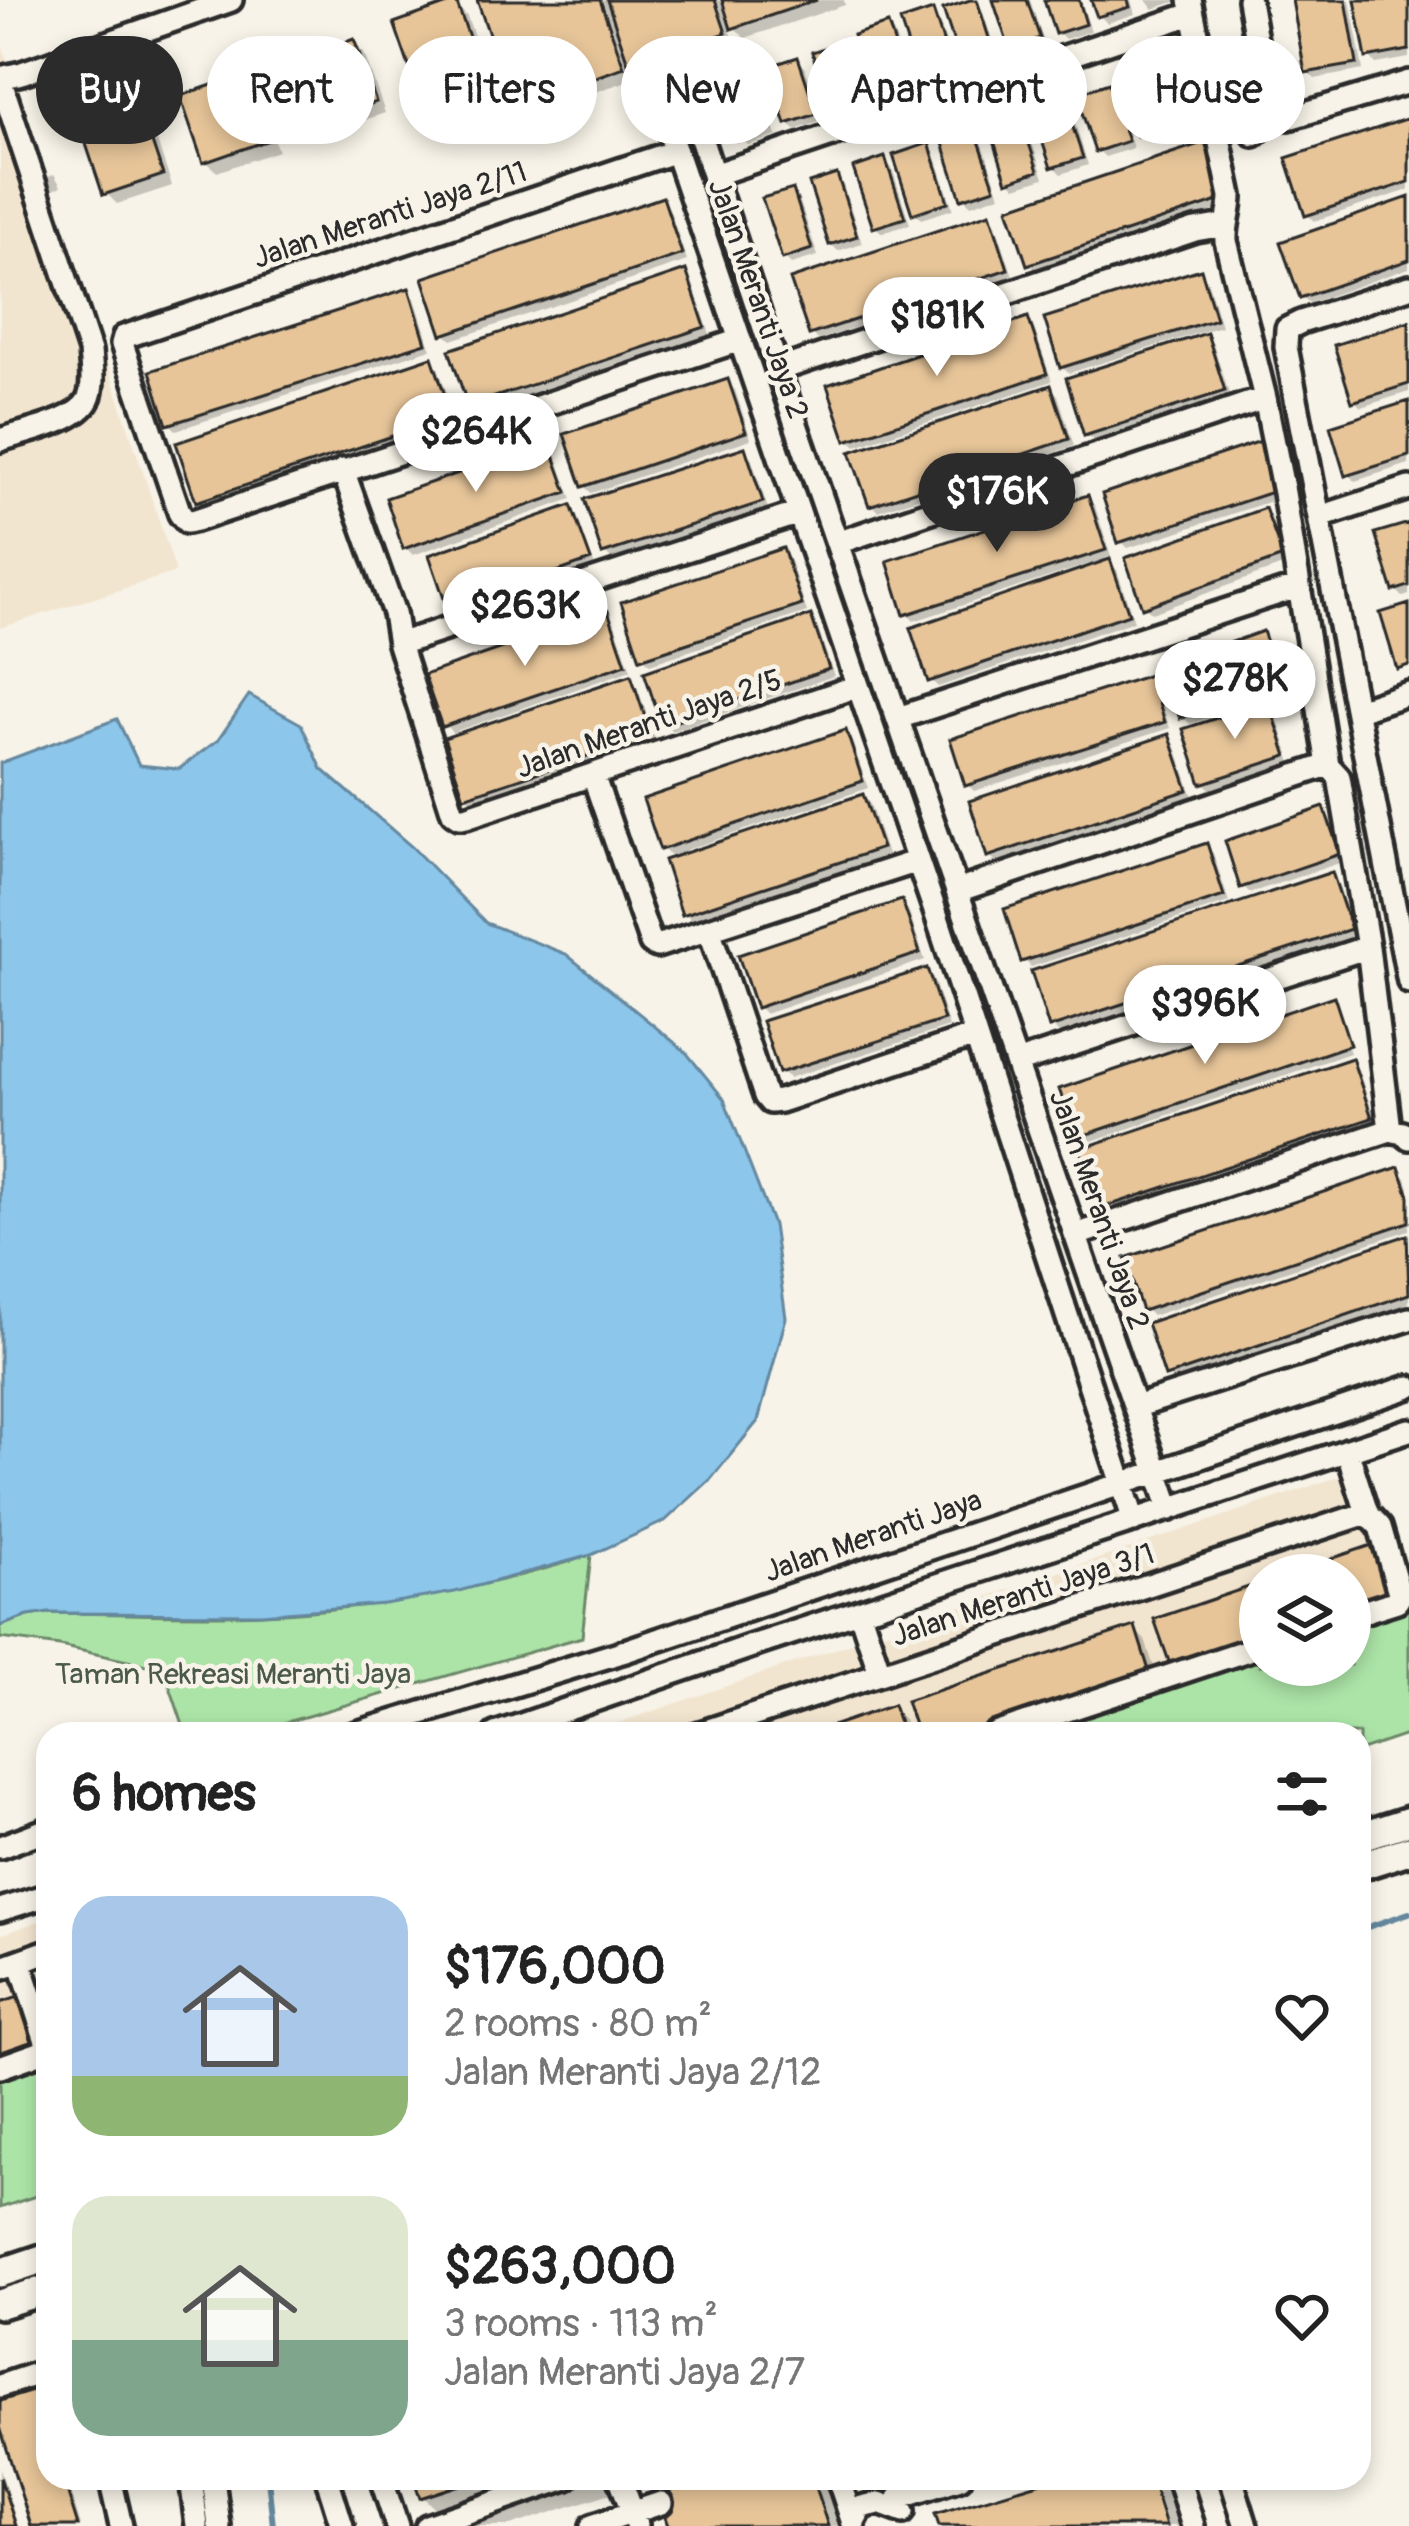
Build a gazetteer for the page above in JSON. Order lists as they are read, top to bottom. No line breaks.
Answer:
{"streets":{"street":["Jalan Meranti Jaya 2/11","Jalan Meranti Jaya 2","Jalan Meranti Jaya 2/5","Jalan Meranti Jaya","Jalan Meranti Jaya 3/1"]},"crossings":[["Jalan Meranti Jaya 2/11","Jalan Meranti Jaya 2"],["Jalan Meranti Jaya 2","Jalan Meranti Jaya 2/5"],["Jalan Meranti Jaya 2","Jalan Meranti Jaya"]],"parks":["Taman Rekreasi Meranti Jaya"],"page":{"chip":["Buy","Rent","Filters","New","Apartment","House"],"price":["$181K","$264K","$176K","$263K","$278K","$396K"],"heading":"6 homes","list":[{"name":"$176,000","note":"2 rooms · 80 m² · Jalan Meranti Jaya 2/12"},{"name":"$263,000","note":"3 rooms · 113 m² · Jalan Meranti Jaya 2/7"}]}}
